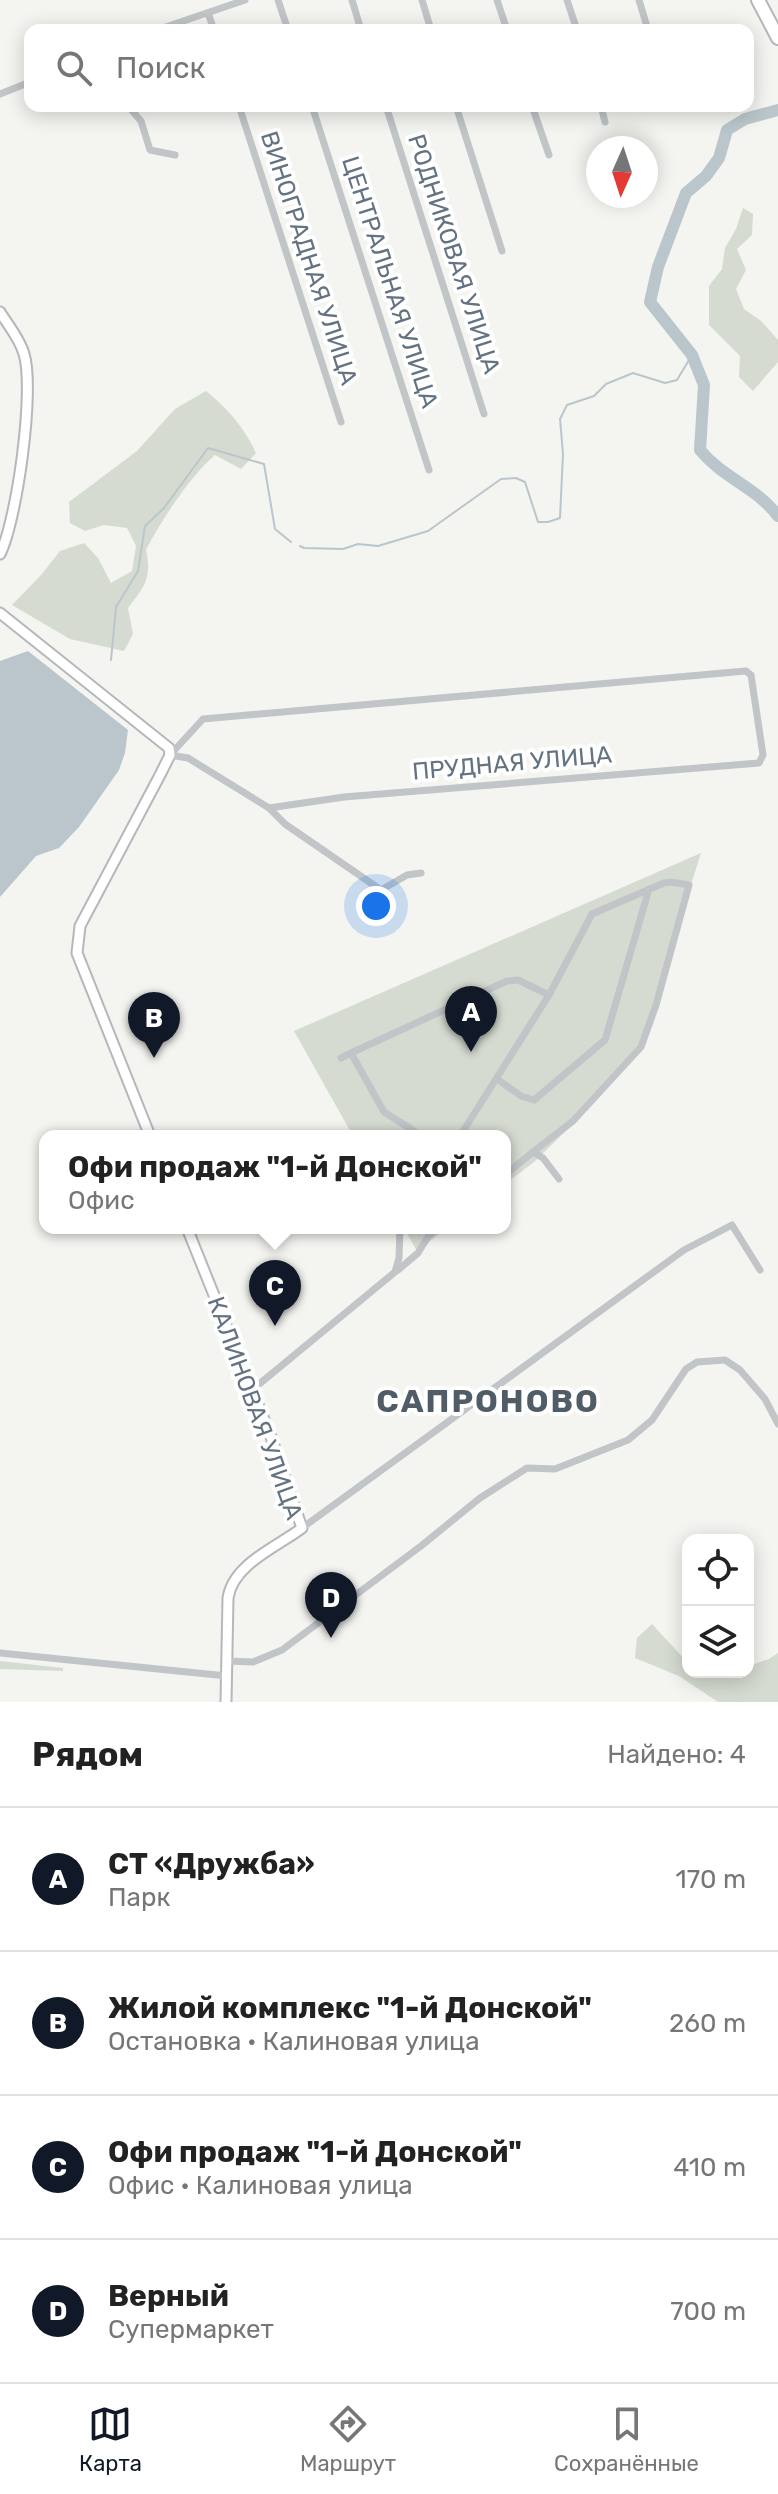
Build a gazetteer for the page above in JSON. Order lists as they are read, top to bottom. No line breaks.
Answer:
{"streets":{"street":["РОДНИКОВАЯ УЛИЦА","ВИНОГРАДНАЯ УЛИЦА","ЦЕНТРАЛЬНАЯ УЛИЦА","ПРУДНАЯ УЛИЦА","КАЛИНОВАЯ УЛИЦА"]},"districts":["САПРОНОВО"],"north":"bottom","page":{"search":"Поиск","pins":["A","B","C","D"],"popup":["Офи продаж \"1-й Донской\"","Офис"],"heading":["Рядом","Найдено: 4"],"list":[{"mark":"A","name":"СТ «Дружба»","note":"Парк","value":"170 m"},{"mark":"B","name":"Жилой комплекс \"1-й Донской\"","note":"Остановка · Калиновая улица","value":"260 m"},{"mark":"C","name":"Офи продаж \"1-й Донской\"","note":"Офис · Калиновая улица","value":"410 m"},{"mark":"D","name":"Верный","note":"Супермаркет","value":"700 m"}],"nav":["Карта","Маршрут","Сохранённые"]}}
